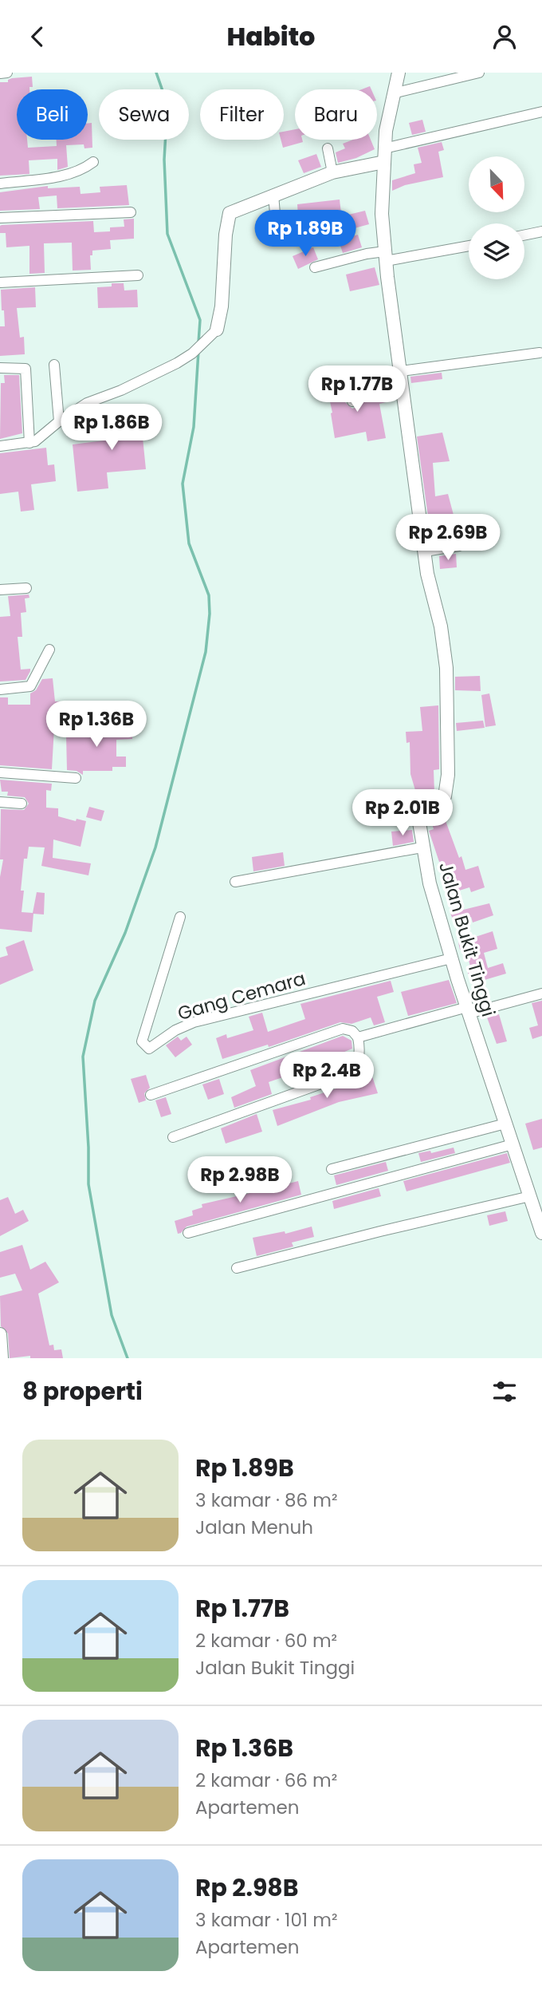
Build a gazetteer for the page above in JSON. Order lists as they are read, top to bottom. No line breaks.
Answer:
{"streets":{"street":["Jalan Bukit Tinggi","Gang Cemara"]},"crossings":[["Jalan Bukit Tinggi","Gang Cemara"]],"north":"bottom right","page":{"header":"Habito","chip":["Beli","Sewa","Filter","Baru"],"price":["Rp 1.89B","Rp 1.77B","Rp 1.86B","Rp 2.69B","Rp 1.36B","Rp 2.01B","Rp 2.4B","Rp 2.98B"],"heading":"8 properti","list":[{"name":"Rp 1.89B","note":"3 kamar · 86 m² · Jalan Menuh"},{"name":"Rp 1.77B","note":"2 kamar · 60 m² · Jalan Bukit Tinggi"},{"name":"Rp 1.36B","note":"2 kamar · 66 m² · Apartemen"},{"name":"Rp 2.98B","note":"3 kamar · 101 m² · Apartemen"}]}}
